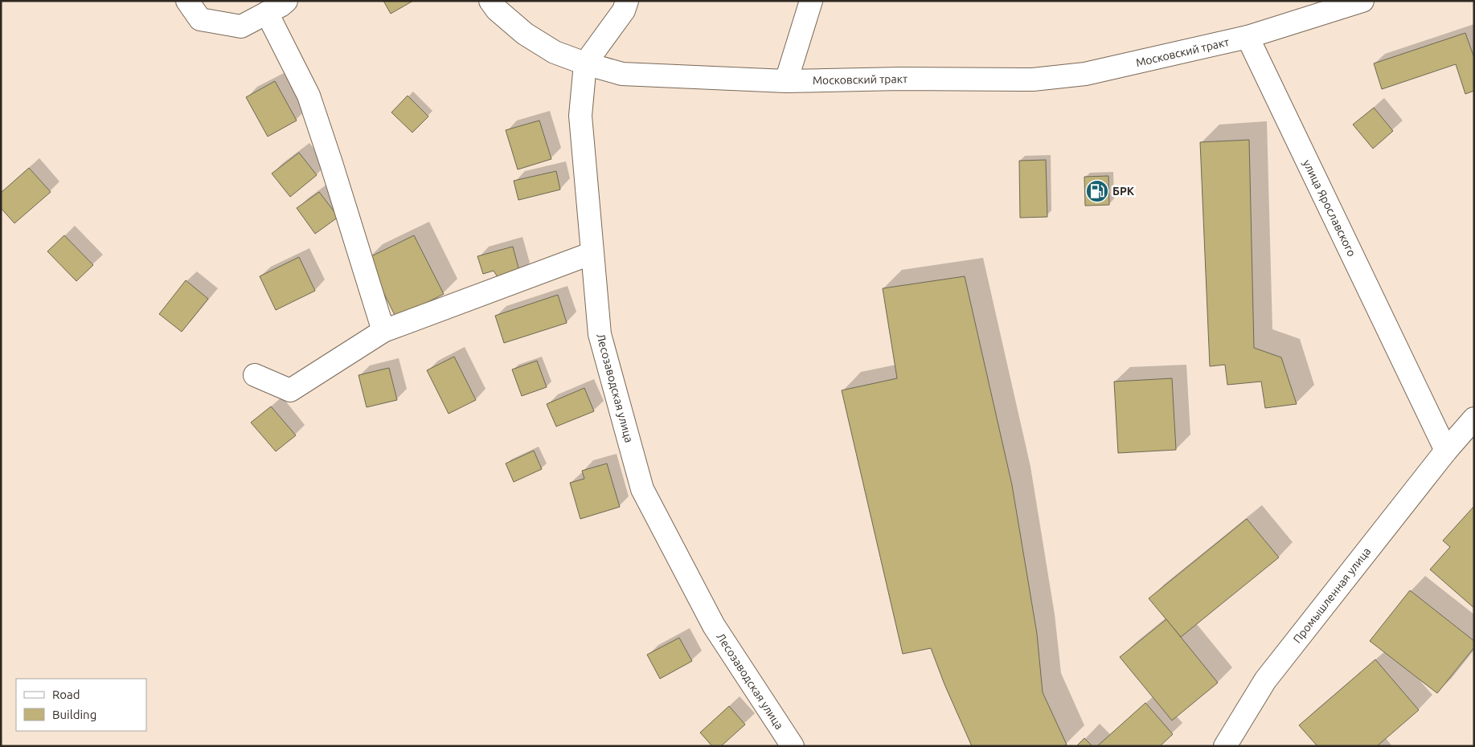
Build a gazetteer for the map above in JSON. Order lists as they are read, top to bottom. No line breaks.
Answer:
{"streets":{"street":["Московский тракт","улица Ярославского","Лесозаводская улица","Промышленная улица"]},"crossings":[["Московский тракт","улица Ярославского"],["Московский тракт","Лесозаводская улица"],["улица Ярославского","Промышленная улица"]],"places":{"fuel station":["БРК"]},"legend":["Road","Building"]}
